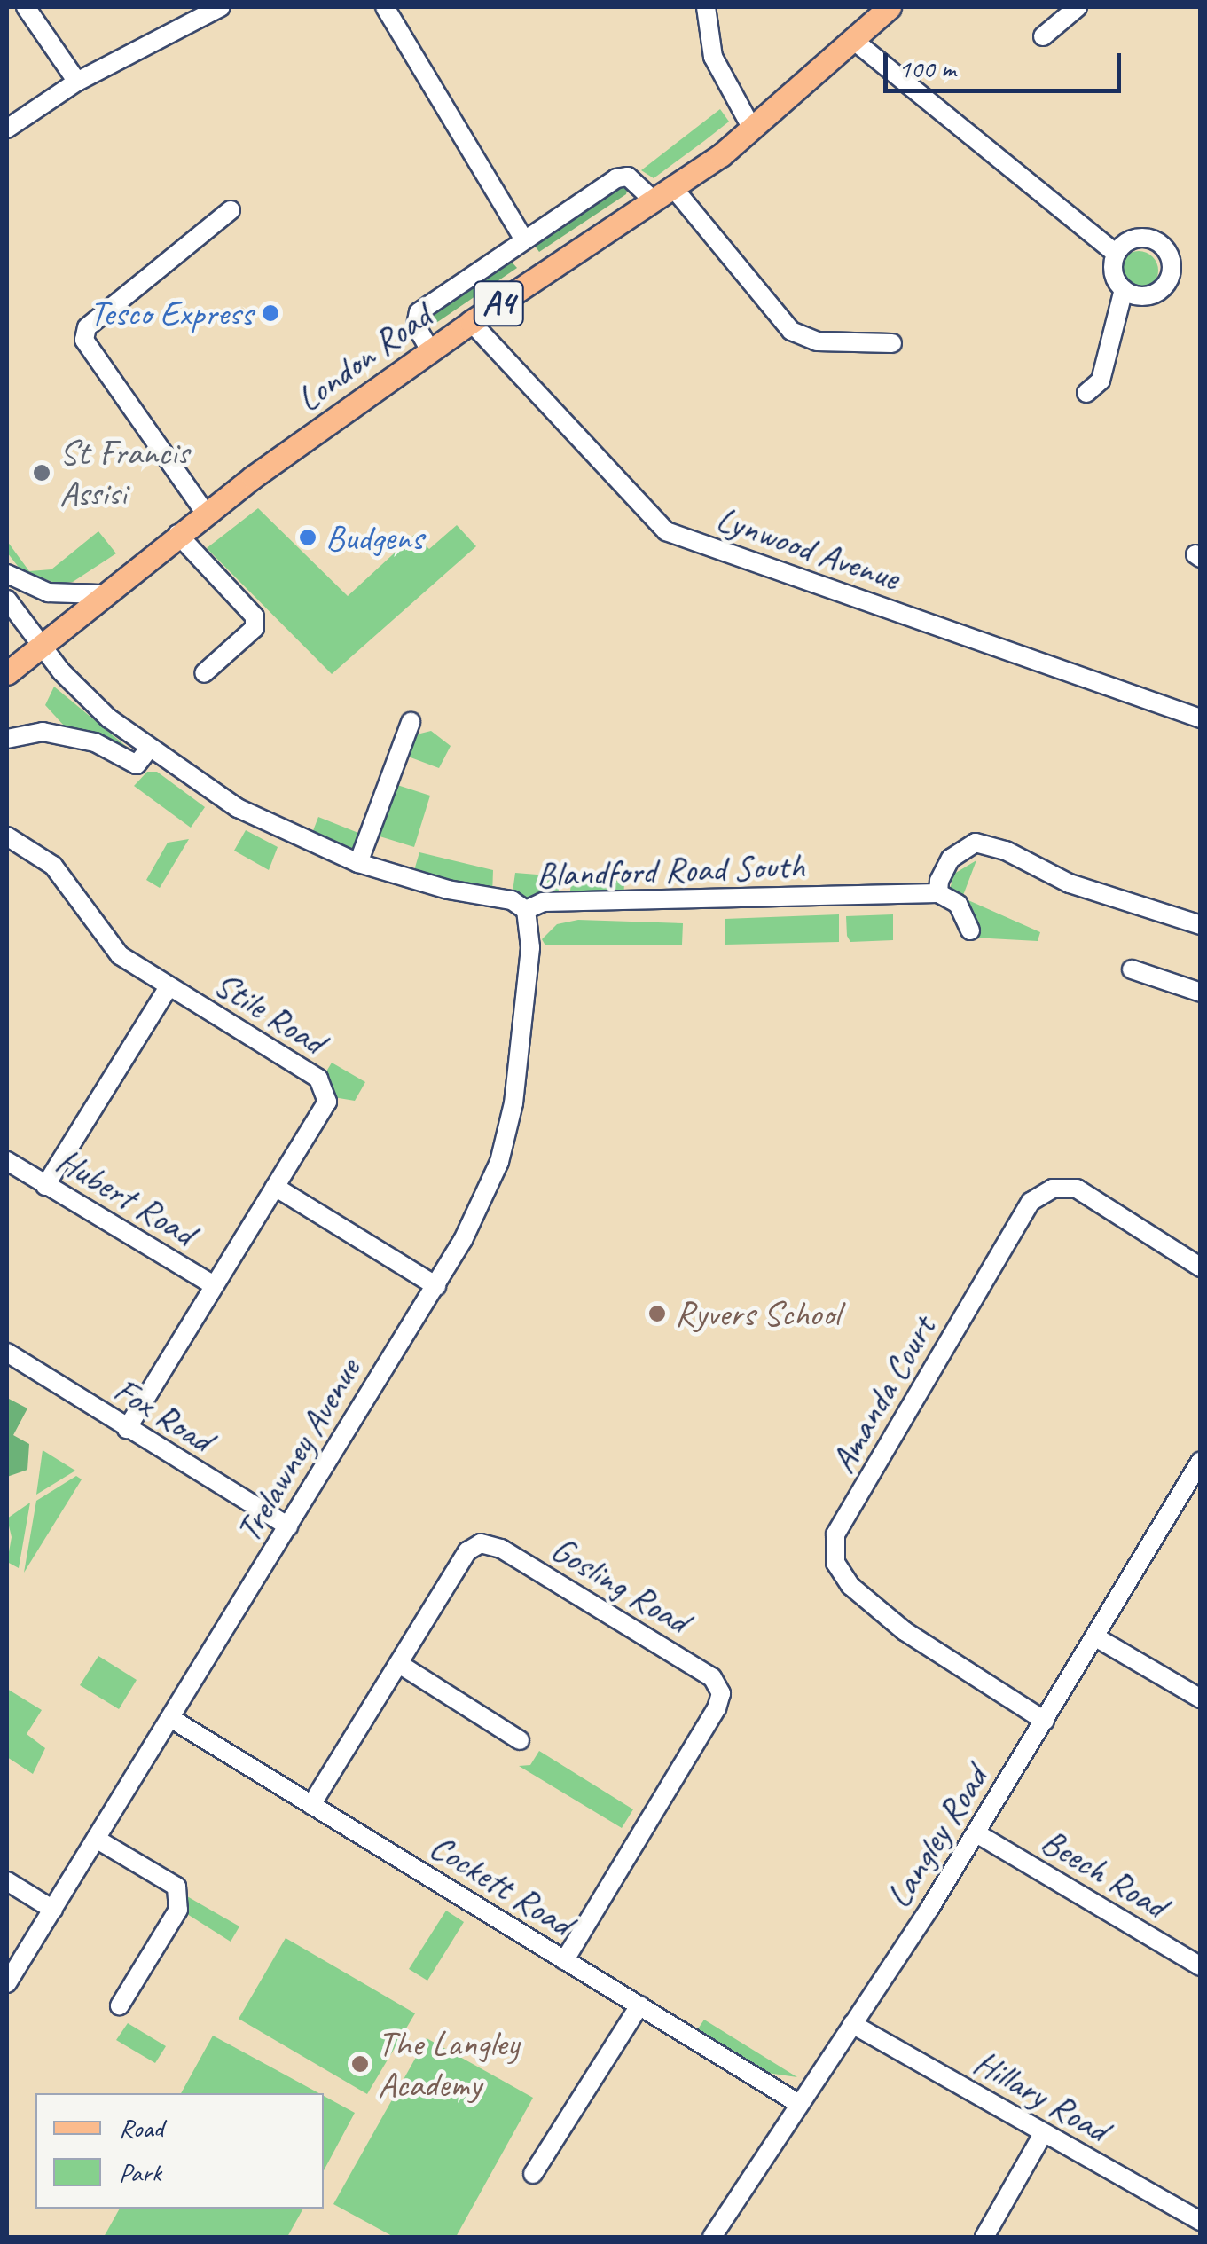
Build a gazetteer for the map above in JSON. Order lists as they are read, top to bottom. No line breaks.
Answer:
{"streets":{"main road":["A4","London Road"],"street":["Lynwood Avenue","Blandford Road South","Stile Road","Hubert Road","Amanda Court","Fox Road","Trelawney Avenue","Gosling Road","Langley Road","Beech Road","Cockett Road","Hillary Road"]},"crossings":[["London Road","Lynwood Avenue"],["London Road","Blandford Road South"],["Blandford Road South","Trelawney Avenue"],["Stile Road","Hubert Road"],["Stile Road","Fox Road"],["Amanda Court","Langley Road"],["Fox Road","Trelawney Avenue"],["Trelawney Avenue","Cockett Road"],["Gosling Road","Cockett Road"],["Langley Road","Beech Road"],["Langley Road","Cockett Road"],["Langley Road","Hillary Road"]],"places":["Tesco Express","St Francis Assisi","Budgens","Ryvers School","The Langley Academy"],"legend":["Road","Park"],"scale_bar":"100 m"}
